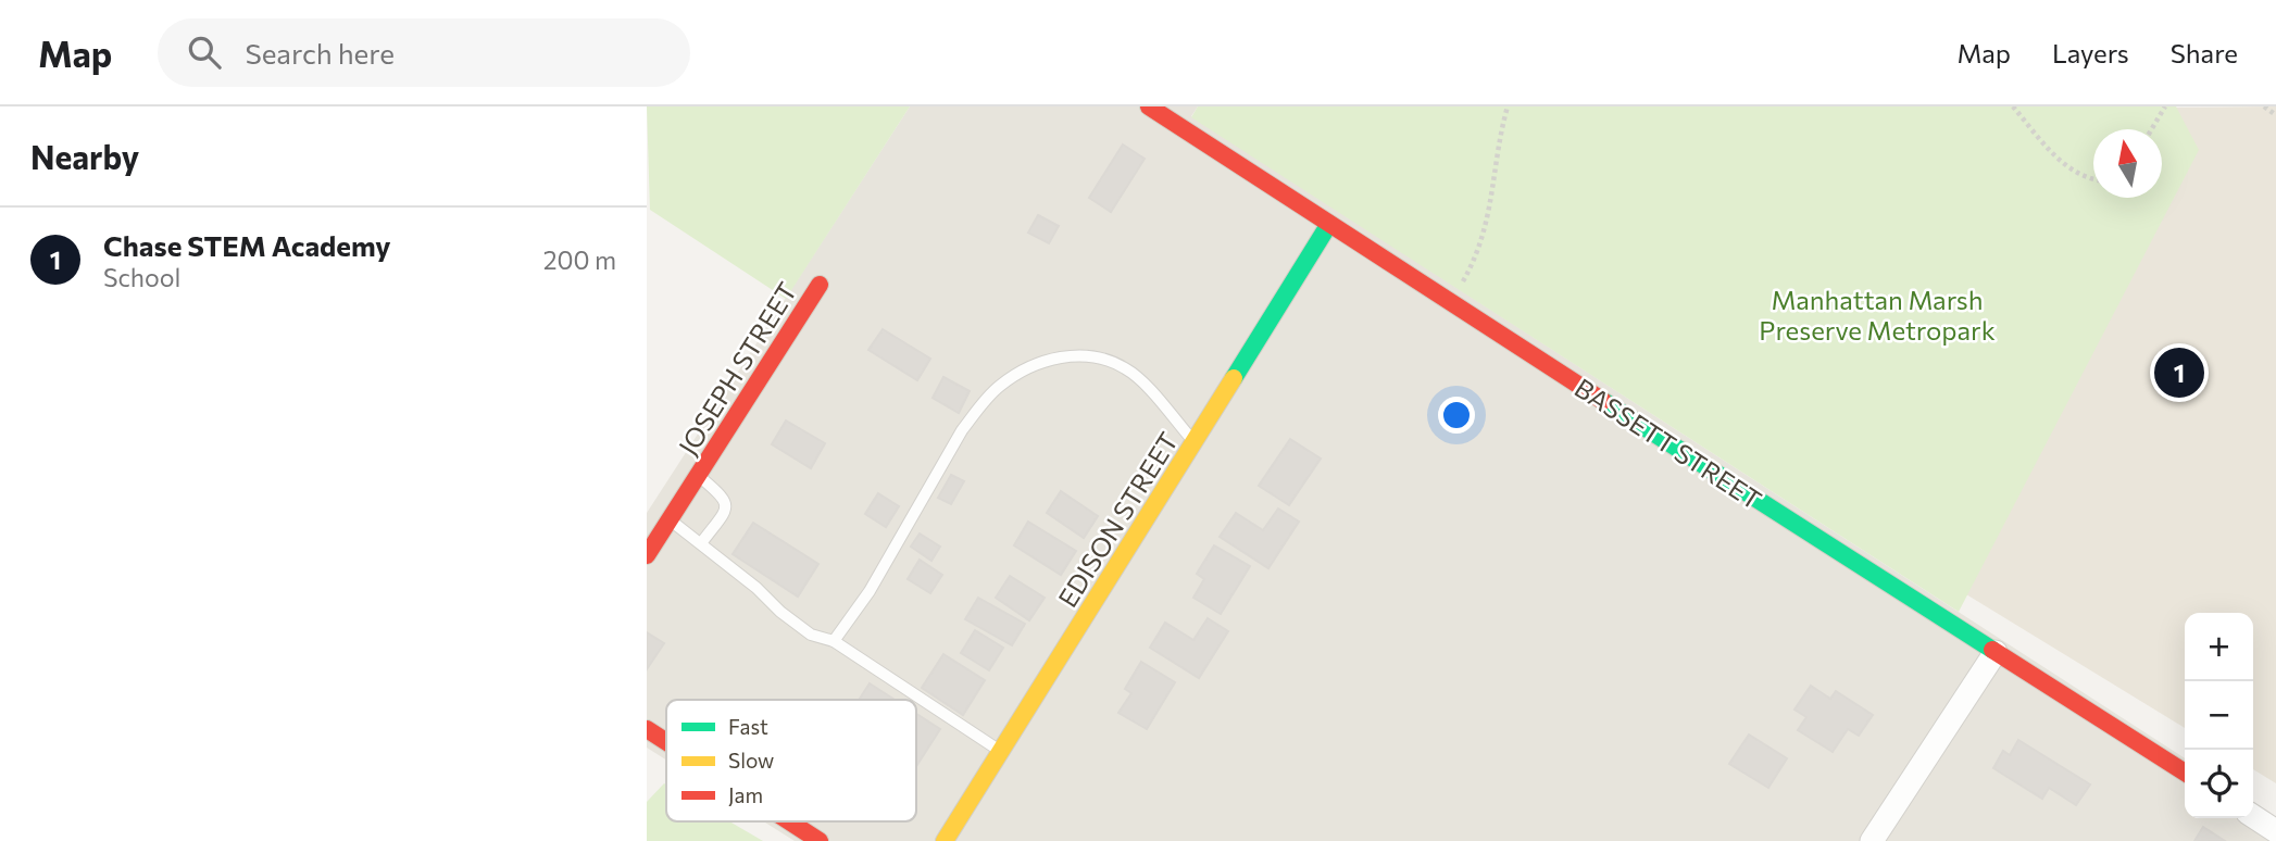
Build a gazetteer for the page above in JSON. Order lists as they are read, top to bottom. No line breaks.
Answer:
{"streets":{"street":["JOSEPH STREET","BASSETT STREET","EDISON STREET"]},"crossings":[["BASSETT STREET","EDISON STREET"]],"parks":["Manhattan Marsh Preserve Metropark"],"legend":["Fast","Slow","Jam"],"north":"top","page":{"header":"Map","search":"Search here","nav":["Map","Layers","Share"],"heading":"Nearby","list":[{"mark":"1","name":"Chase STEM Academy","note":"School","value":"200 m"}],"pins":"1","map_buttons":["+","−"]}}
